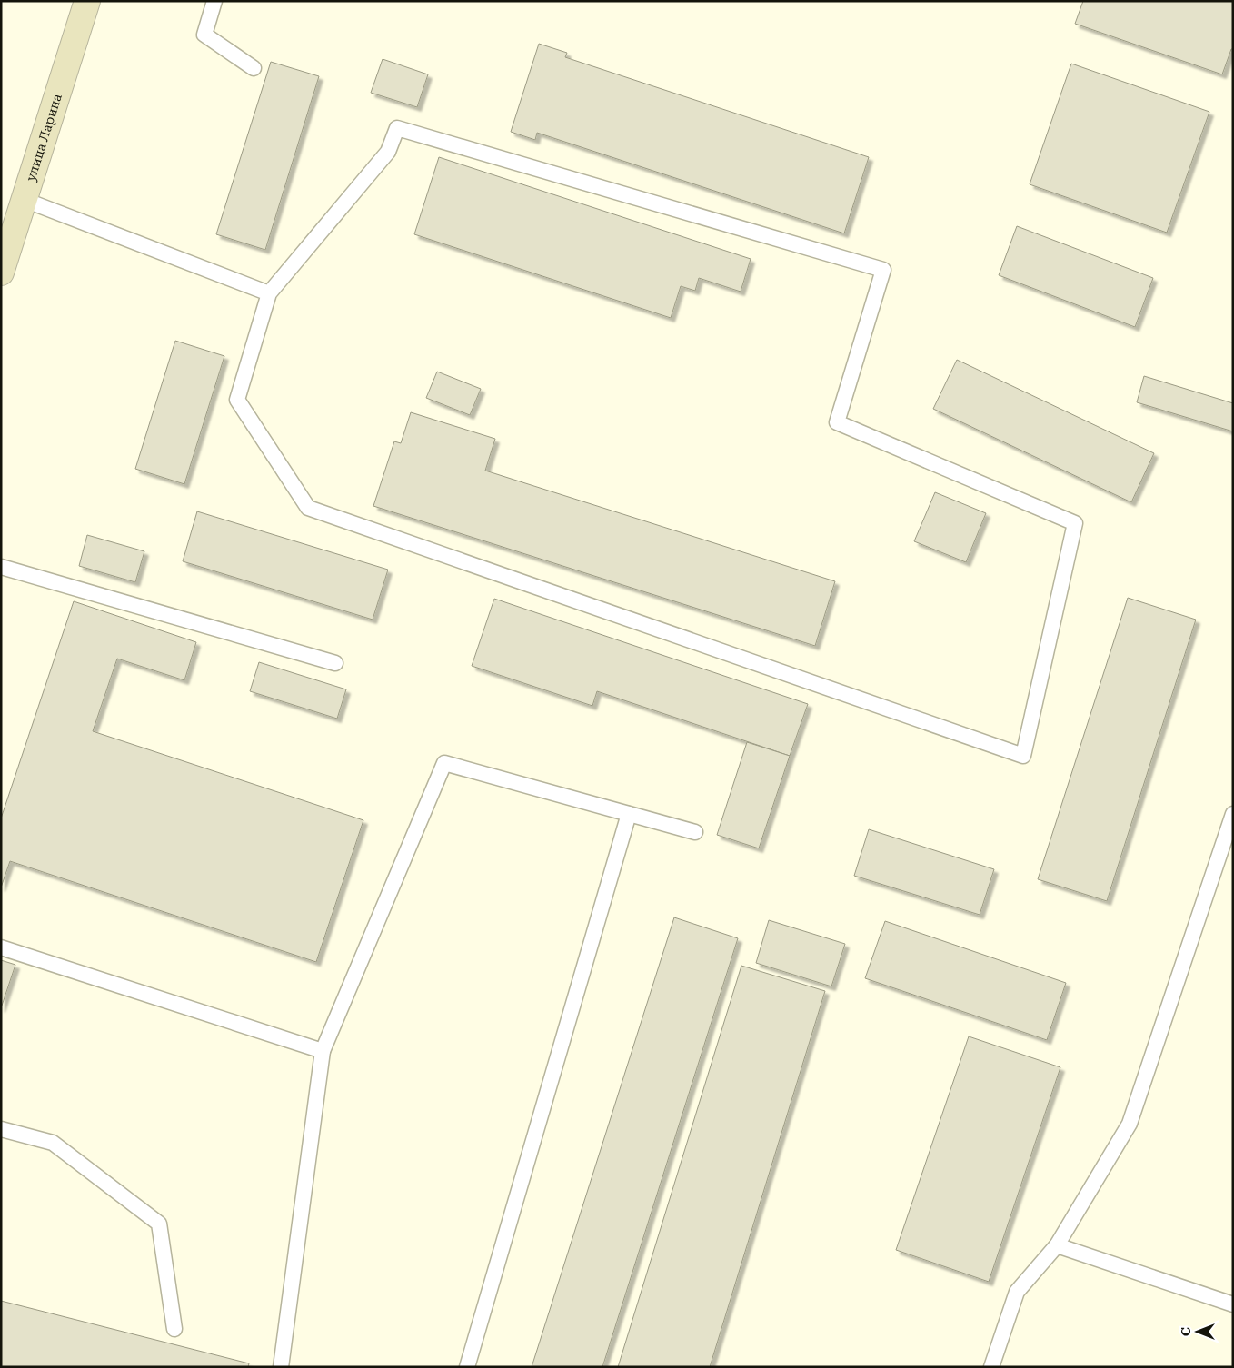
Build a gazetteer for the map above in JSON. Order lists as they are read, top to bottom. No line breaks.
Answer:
{"streets":{"street":["улица Ларина"]},"north":"left"}
